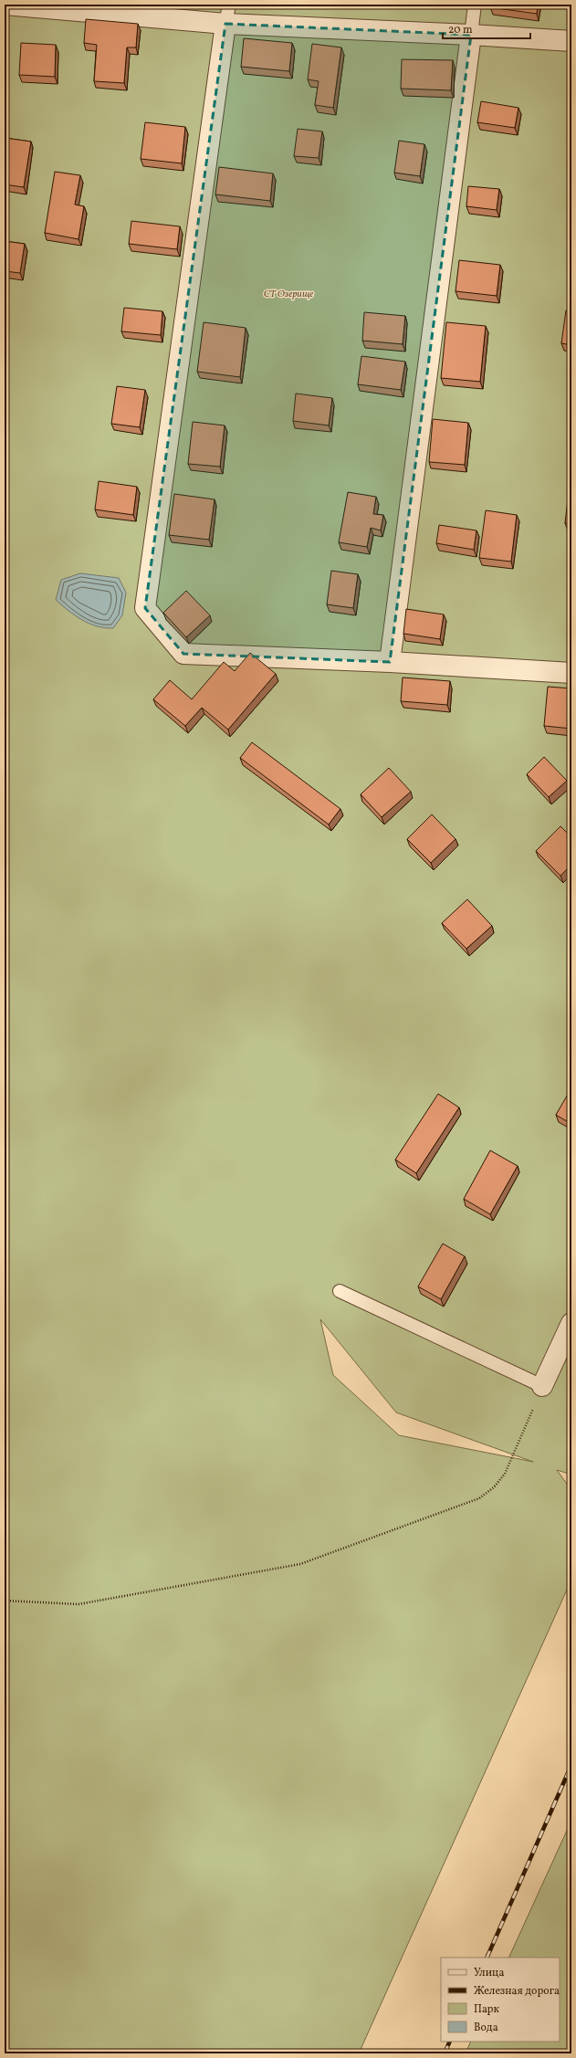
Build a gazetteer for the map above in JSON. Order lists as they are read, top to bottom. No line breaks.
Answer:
{"parks":["СТ Озерище"],"legend":["Улица","Железная дорога","Парк","Вода"],"scale_bar":"20 m"}
